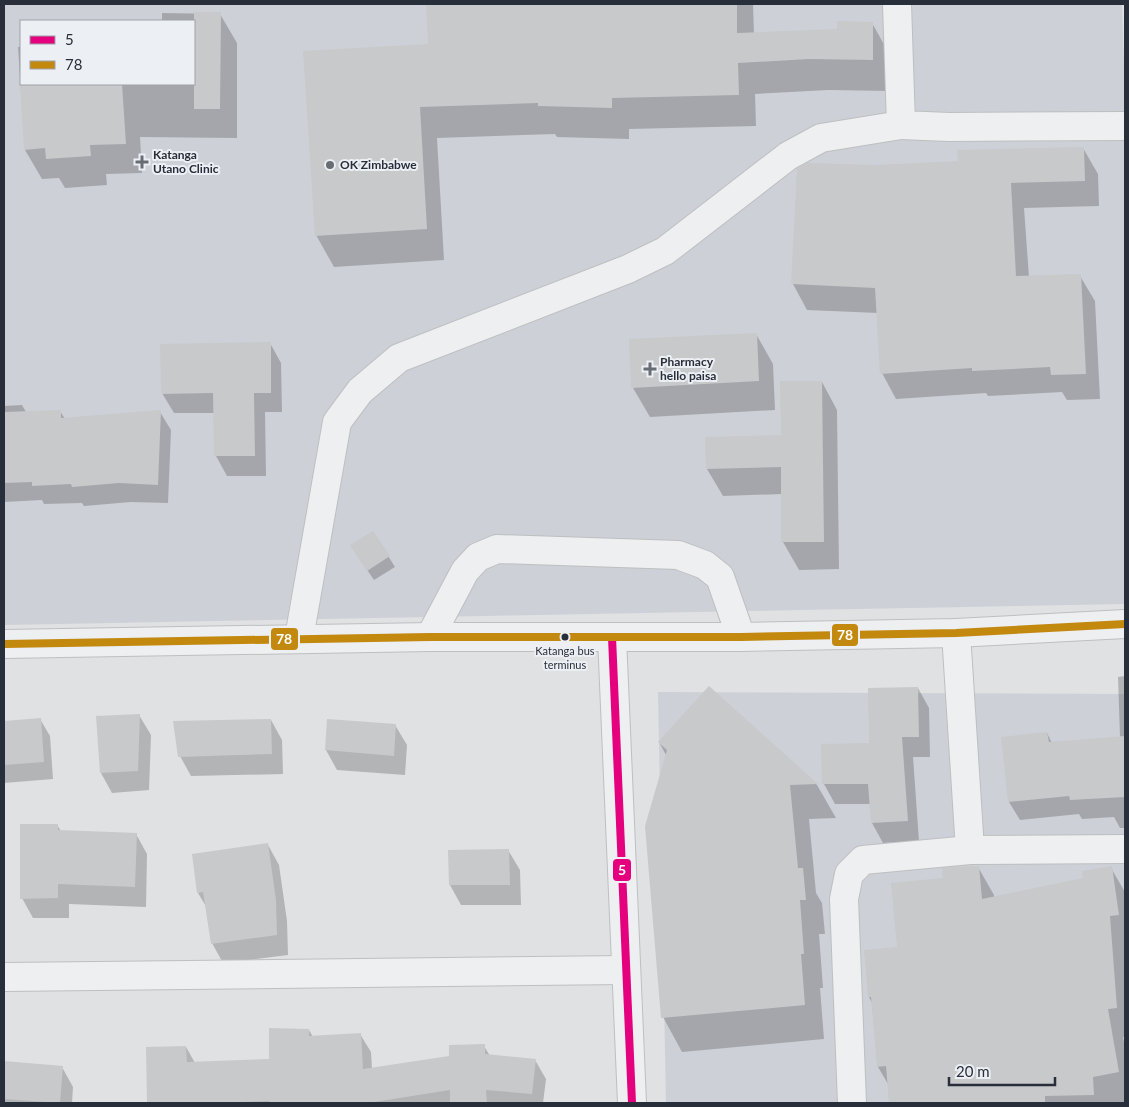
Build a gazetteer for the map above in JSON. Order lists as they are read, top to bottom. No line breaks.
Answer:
{"places":{"health":["Katanga Utano Clinic","Pharmacy hello paisa"],"other":["OK Zimbabwe","Katanga bus terminus"]},"lines":["transit line 78","transit line 5"],"legend":["5","78"],"scale_bar":"20 m"}
